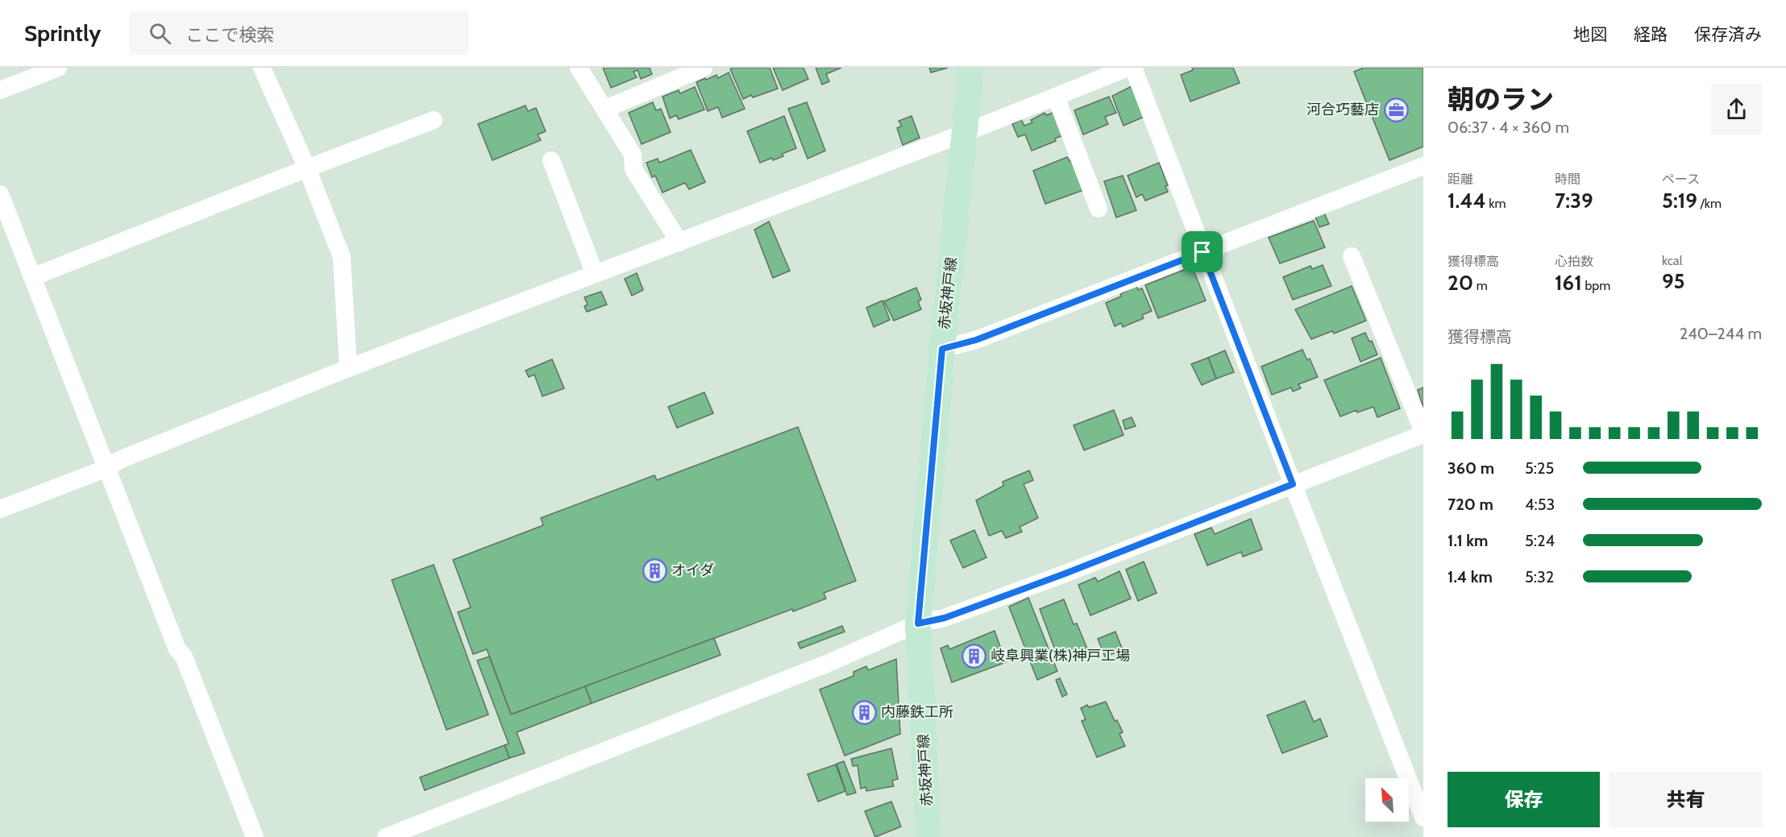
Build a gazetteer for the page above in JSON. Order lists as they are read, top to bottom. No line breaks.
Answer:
{"streets":{"main road":["赤坂神戸線"]},"places":{"office":["河合巧藝店"],"building":["オイダ","岐阜興業(株)神戸工場","内藤鉄工所"]},"north":"top left","page":{"header":"Sprintly","search":"ここで検索","nav":["地図","経路","保存済み"],"heading":["朝のラン","06:37 · 4 × 360 m"],"stats":[["距離","1.44 km"],["時間","7:39"],["ペース","5:19 /km"],["獲得標高","20 m"],["心拍数","161 bpm"],["kcal","95"]],"chart":["獲得標高","240–244 m"],"list":[{"name":"360 m","note":"5:25"},{"name":"720 m","note":"4:53"},{"name":"1.1 km","note":"5:24"},{"name":"1.4 km","note":"5:32"}],"buttons":["保存","共有"]}}
